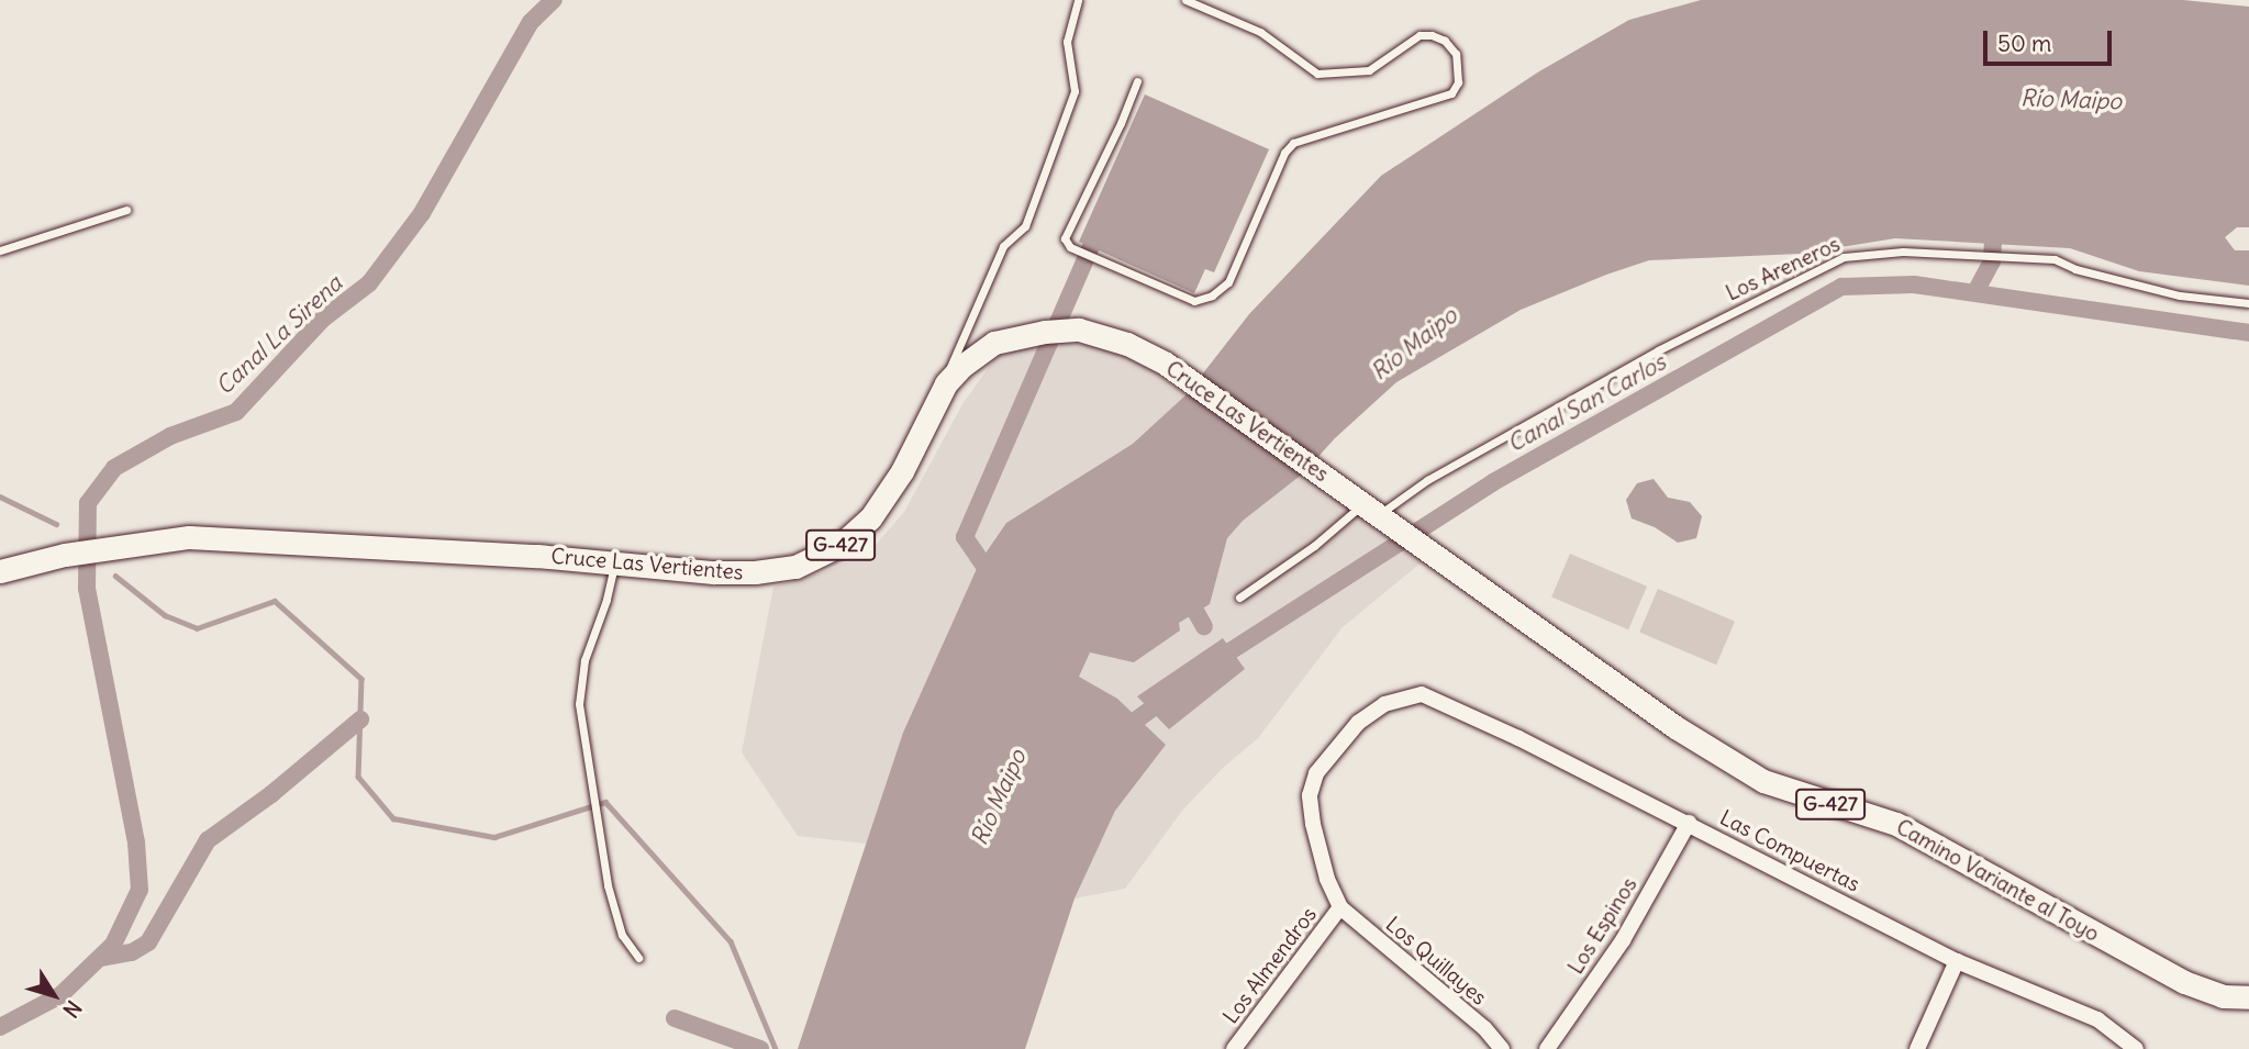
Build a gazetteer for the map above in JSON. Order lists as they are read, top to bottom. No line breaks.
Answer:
{"streets":{"main road":["Cruce Las Vertientes","G-427","Camino Variante al Toyo"],"street":["Las Compuertas","Los Espinos","Los Quillayes","Los Almendros"],"lane":["Los Areneros"]},"crossings":[["Los Areneros","Cruce Las Vertientes"],["Cruce Las Vertientes","Camino Variante al Toyo"],["Las Compuertas","Los Espinos"],["Las Compuertas","Los Almendros"],["Los Quillayes","Los Almendros"]],"water":["Río Maipo","Canal La Sirena","Canal San Carlos"],"scale_bar":"50 m","north":"bottom right"}
